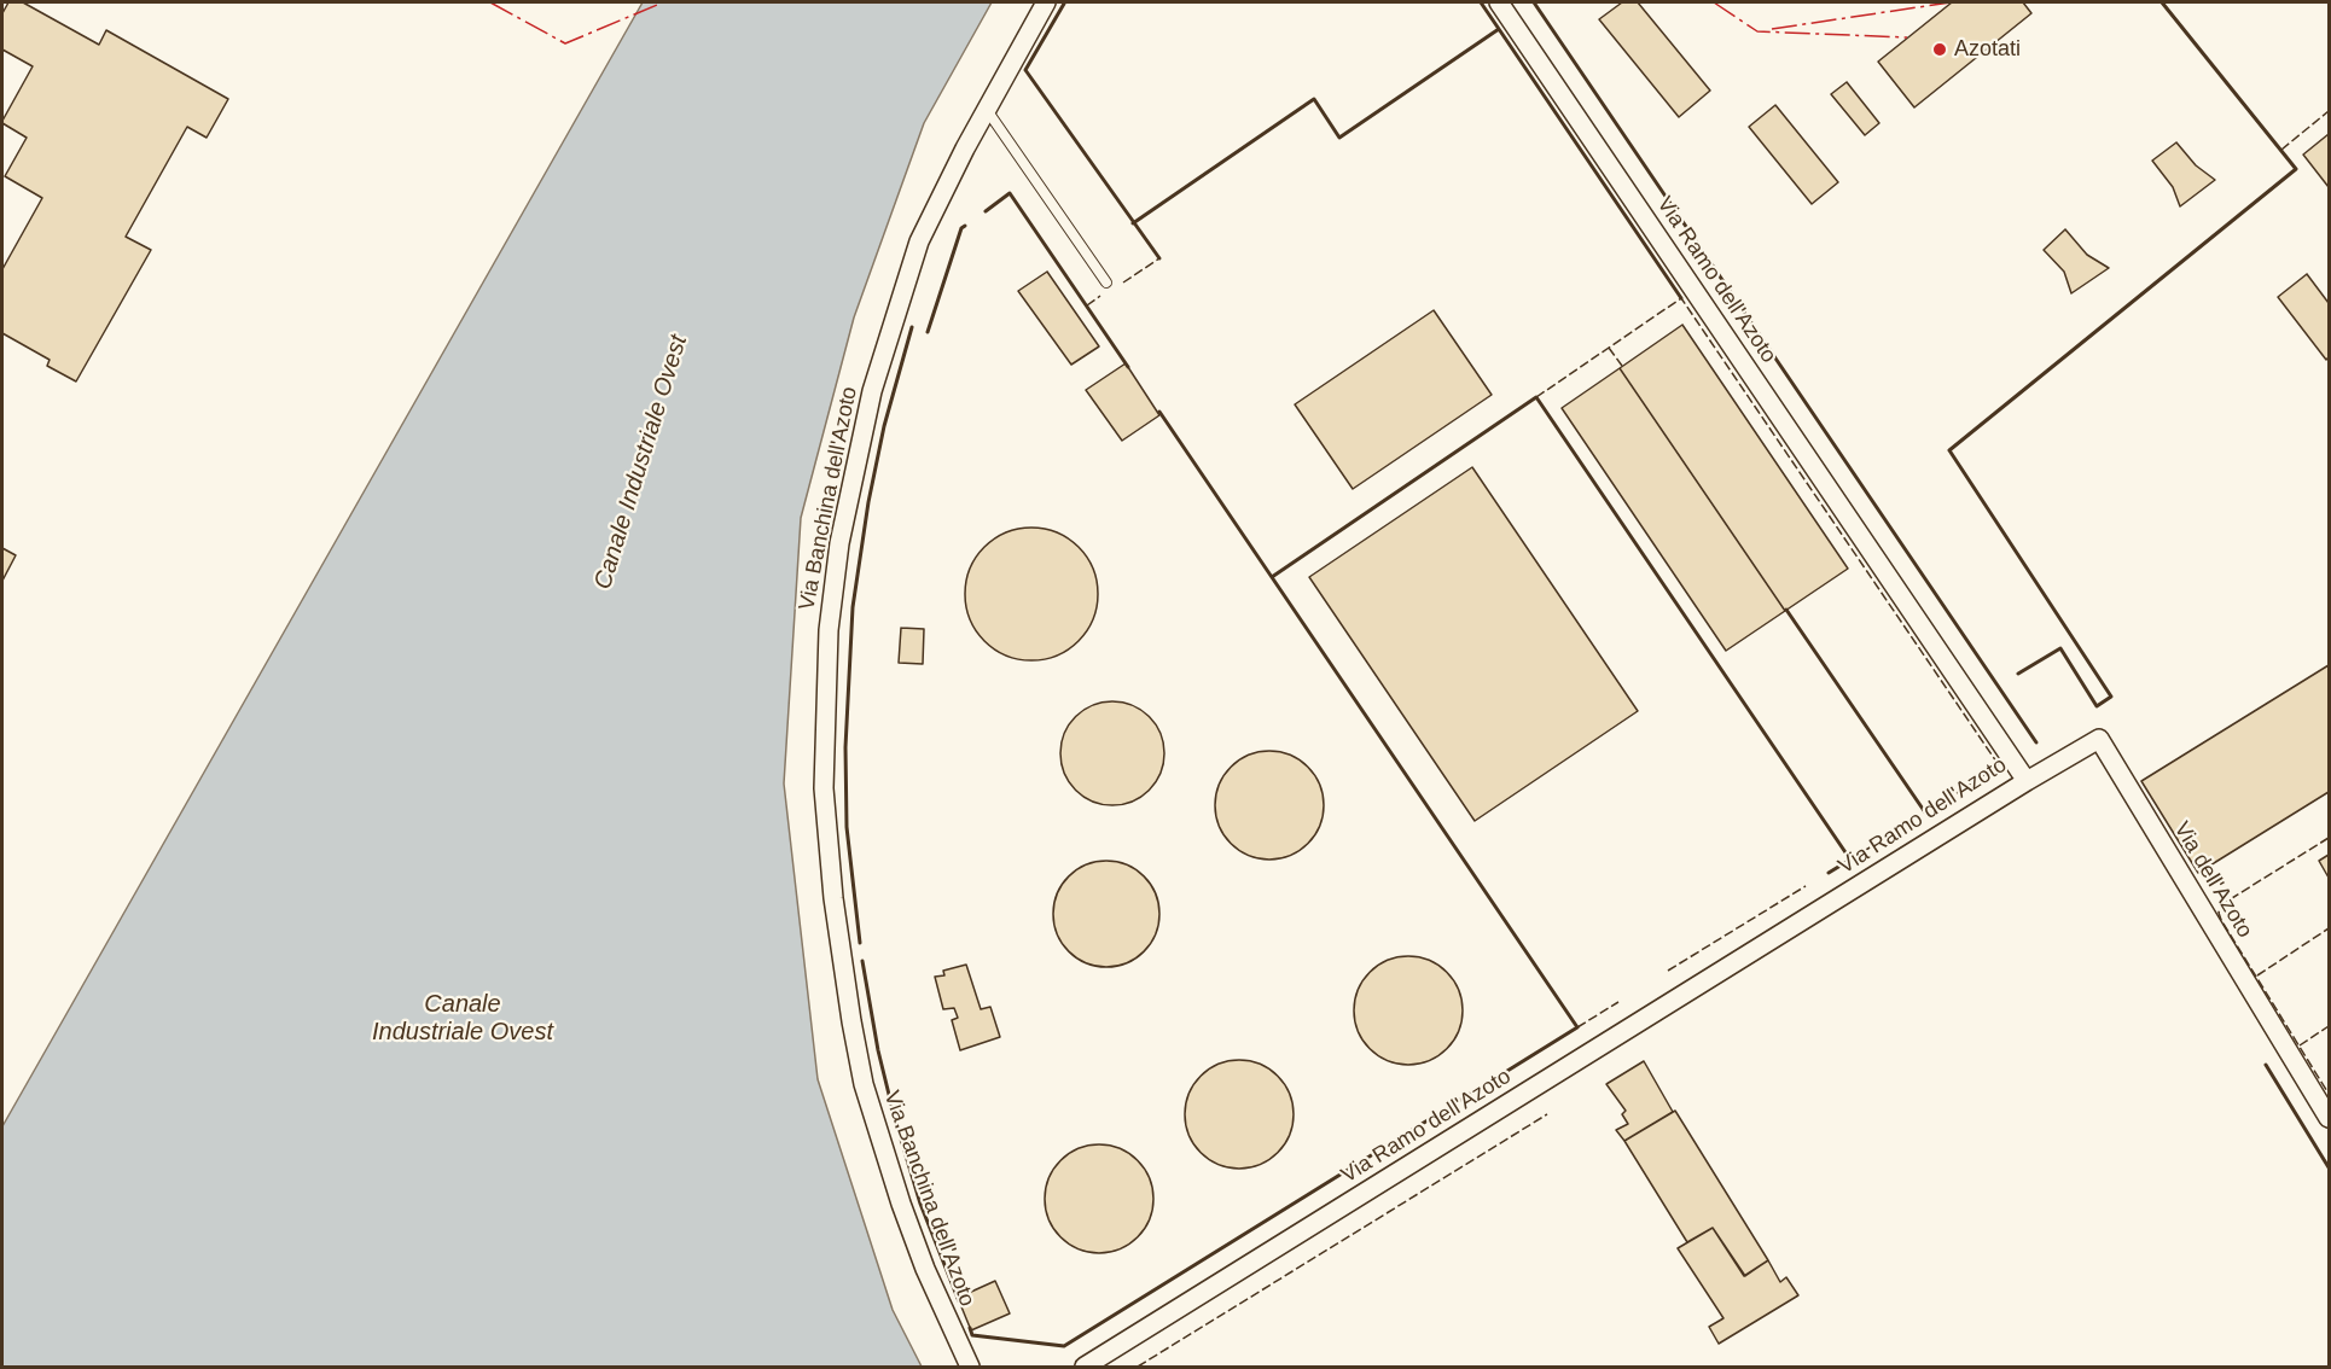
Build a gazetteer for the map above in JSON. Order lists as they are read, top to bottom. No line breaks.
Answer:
{"streets":{"street":["Via Ramo dell'Azoto","Via Banchina dell'Azoto","Via dell'Azoto"]},"crossings":[["Via Ramo dell'Azoto","Via dell'Azoto"]],"water":["Canale Industriale Ovest"],"places":["Azotati"]}
